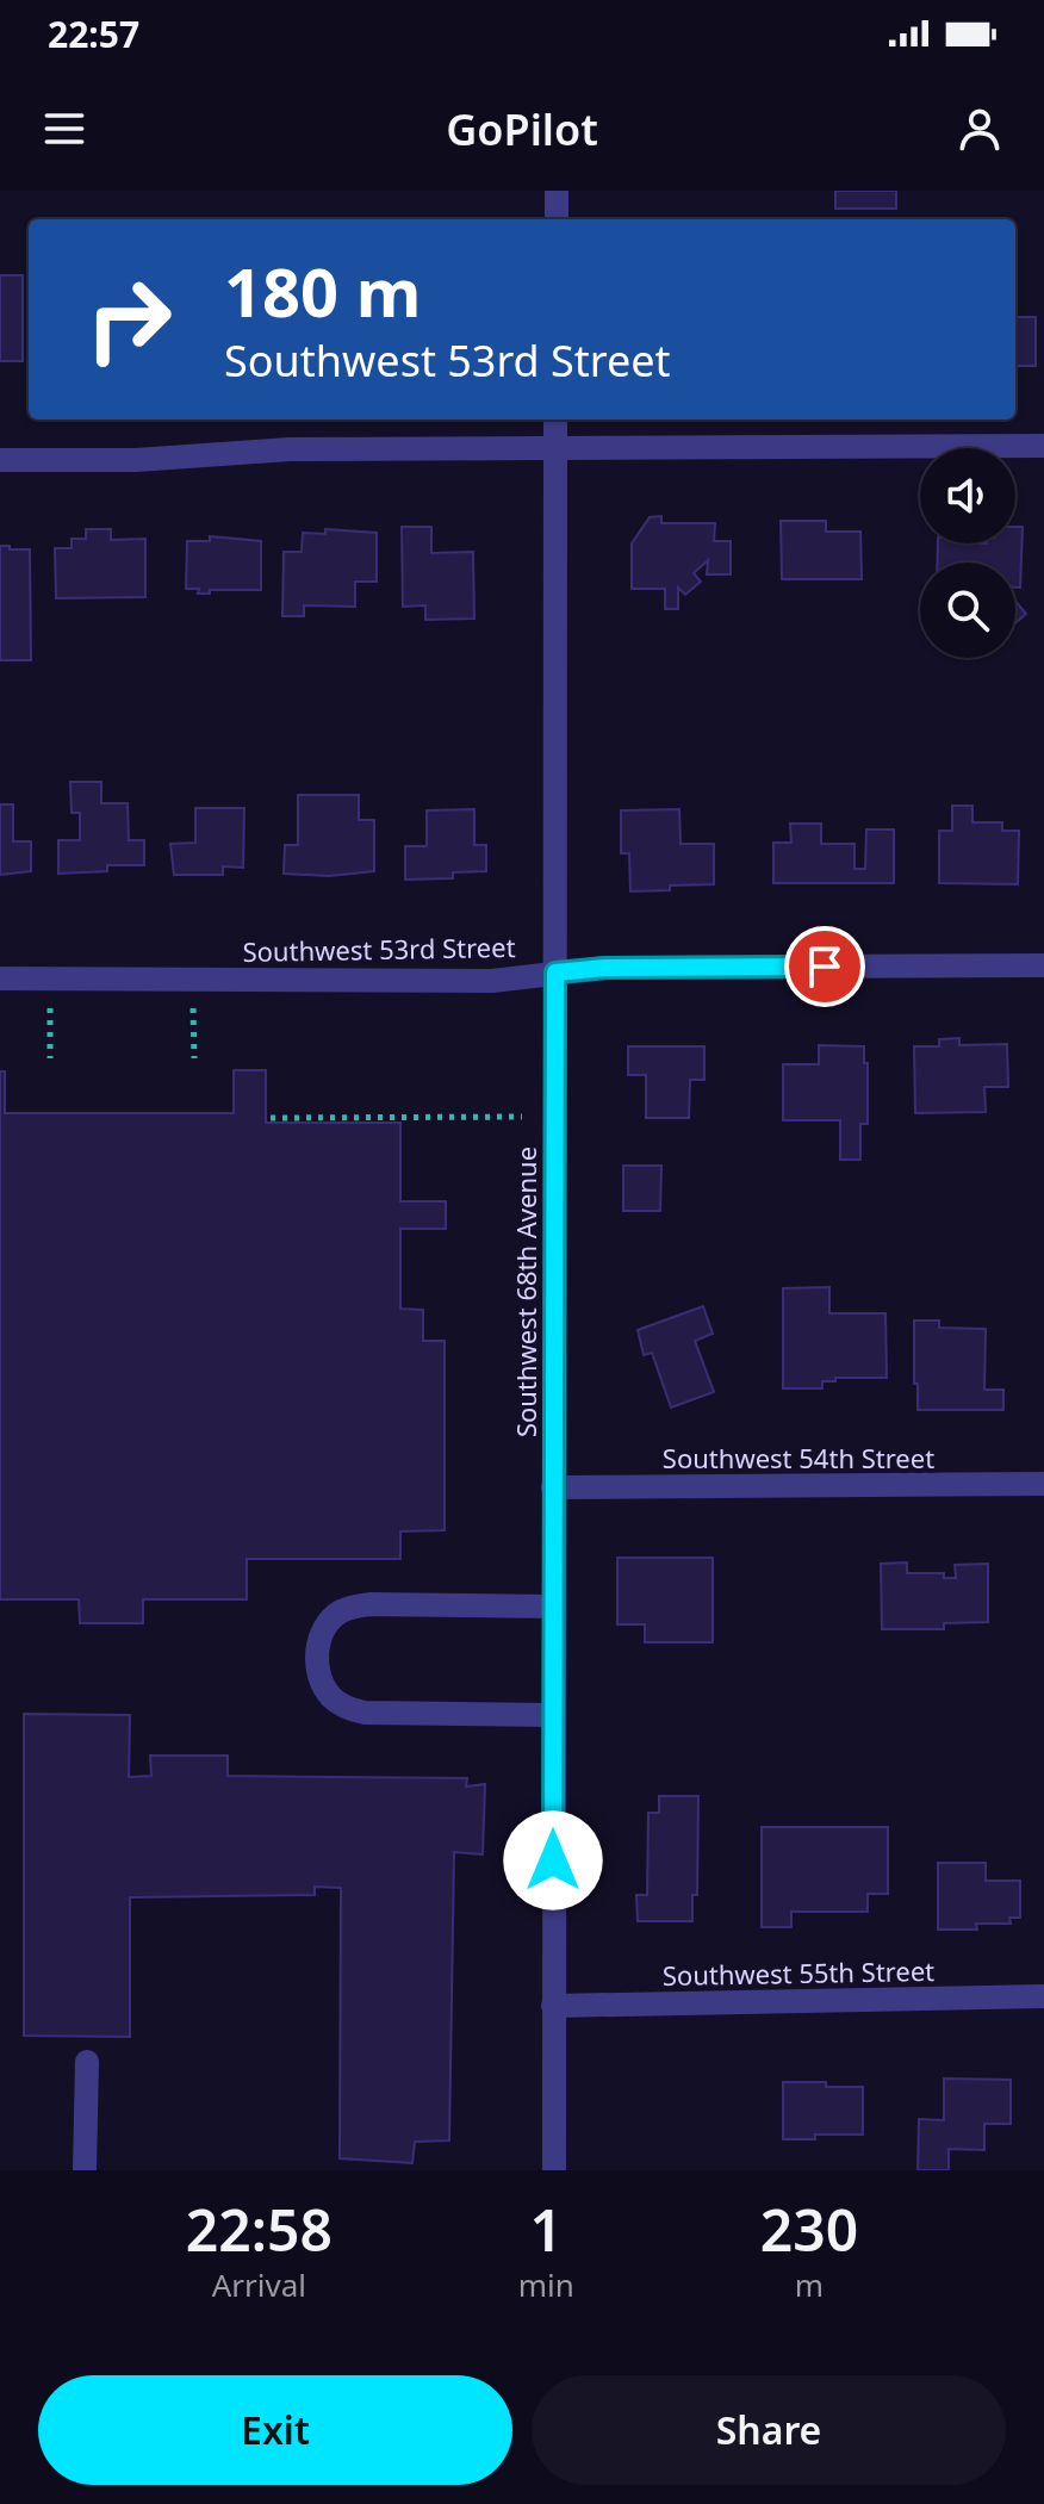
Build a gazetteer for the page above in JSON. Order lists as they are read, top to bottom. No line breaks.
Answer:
{"streets":{"street":["Southwest 53rd Street","Southwest 68th Avenue","Southwest 54th Street","Southwest 55th Street"]},"crossings":[["Southwest 53rd Street","Southwest 68th Avenue"],["Southwest 68th Avenue","Southwest 54th Street"],["Southwest 68th Avenue","Southwest 55th Street"]],"page":{"status":"22:57","header":"GoPilot","turn":["180 m","Southwest 53rd Street"],"eta":["22:58","Arrival","1","min","230","m"],"buttons":["Exit","Share"]}}
